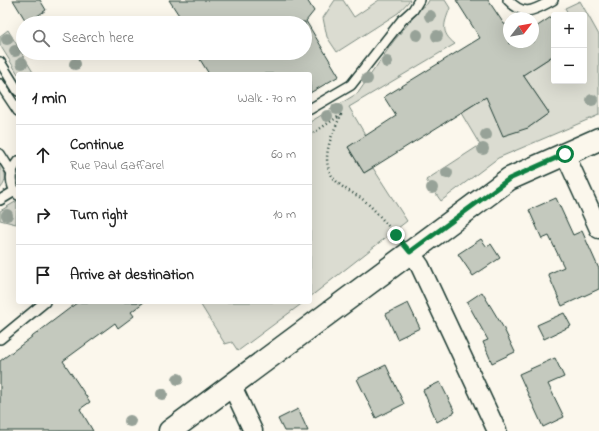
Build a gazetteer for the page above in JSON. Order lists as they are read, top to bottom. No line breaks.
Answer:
{"north":"top right","page":{"map_buttons":["+","−"],"search":"Search here","heading":["1 min","Walk · 70 m"],"list":[["Continue","Rue Paul Gaffarel","60 m"],["Turn right","10 m"],"Arrive at destination"]}}
